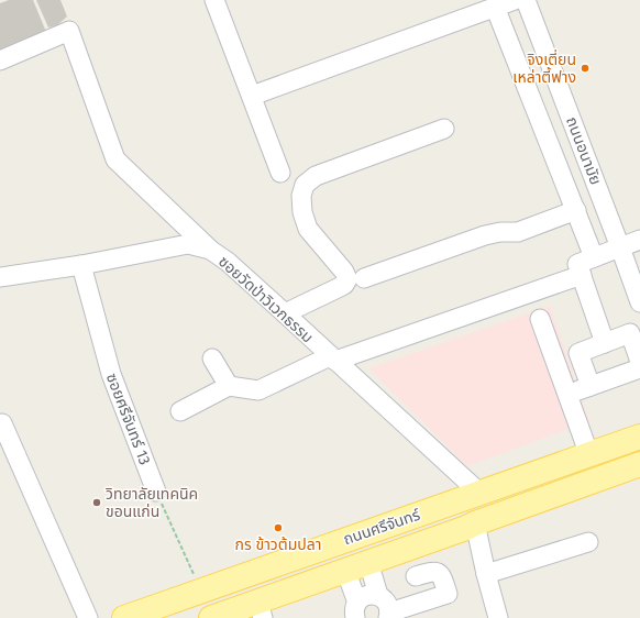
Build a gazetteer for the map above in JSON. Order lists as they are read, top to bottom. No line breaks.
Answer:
{"streets":{"main road":["ถนนศรีจันทร์"],"street":["ถนนอนามัย","ซอยวัดป่าวิเวกธรรม","ซอยศรีจันทร์ 13"]},"crossings":[["ซอยวัดป่าวิเวกธรรม","ซอยศรีจันทร์ 13"],["ซอยวัดป่าวิเวกธรรม","ถนนศรีจันทร์"]],"places":["จิงเตี่ยน เหล่าตี้ฟาง","วิทยาลัยเทคนิค ขอนแก่น","กร ข้าวต้มปลา"]}
